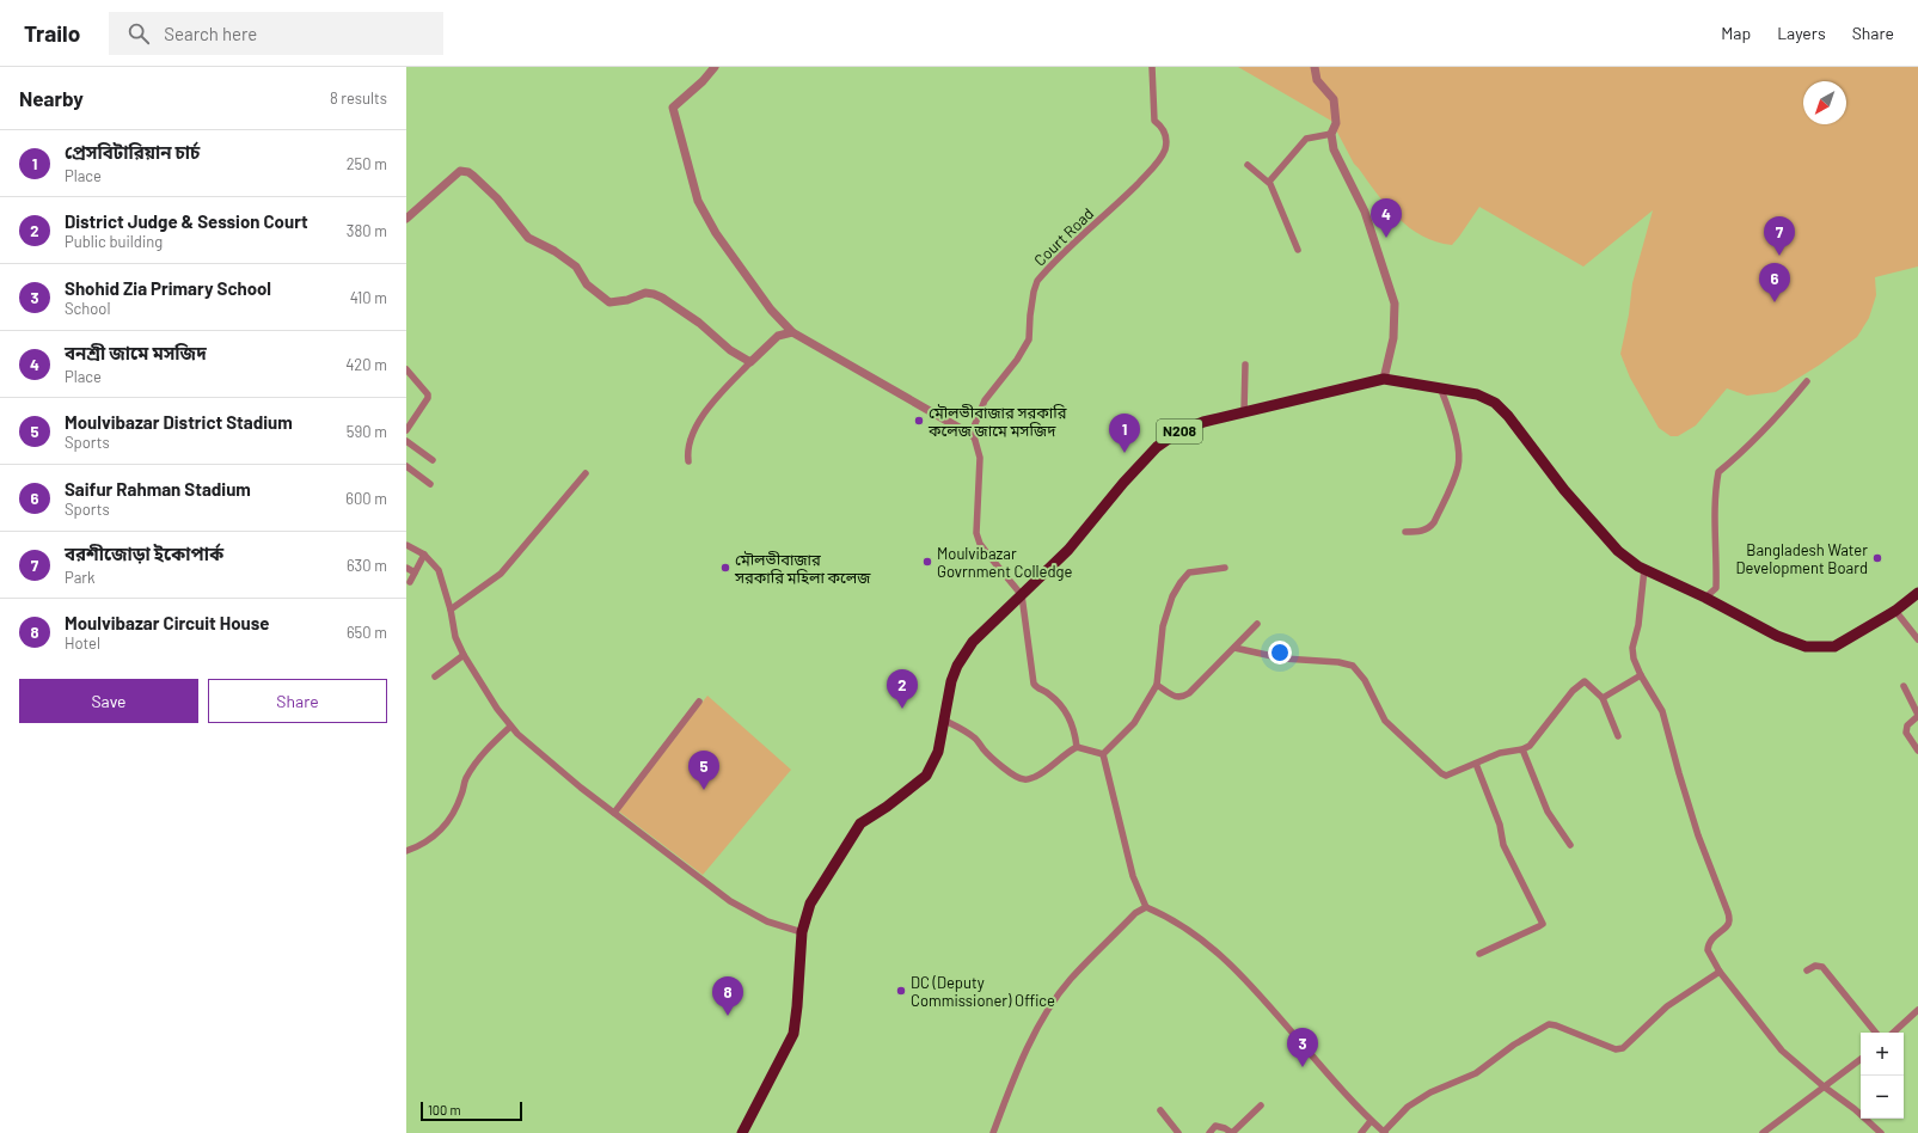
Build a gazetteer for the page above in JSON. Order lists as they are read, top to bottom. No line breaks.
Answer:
{"streets":{"highway":["N208"],"street":["Court Road"]},"crossings":[["Court Road","N208"]],"places":["মৌলভীবাজার সরকারি কলেজ জামে মসজিদ","Bangladesh Water Development Board","Moulvibazar Govrnment Colledge","মৌলভীবাজার সরকারি মহিলা কলেজ","DC (Deputy Commissioner) Office"],"scale_bar":"100 m","north":"bottom left","page":{"header":"Trailo","search":"Search here","nav":["Map","Layers","Share"],"heading":["Nearby","8 results"],"list":[{"mark":"1","name":"প্রেসবিটারিয়ান চার্চ","note":"Place","value":"250 m"},{"mark":"2","name":"District Judge & Session Court","note":"Public building","value":"380 m"},{"mark":"3","name":"Shohid Zia Primary School","note":"School","value":"410 m"},{"mark":"4","name":"বনশ্রী জামে মসজিদ","note":"Place","value":"420 m"},{"mark":"5","name":"Moulvibazar District Stadium","note":"Sports","value":"590 m"},{"mark":"6","name":"Saifur Rahman Stadium","note":"Sports","value":"600 m"},{"mark":"7","name":"বরশীজোড়া ইকোপার্ক","note":"Park","value":"630 m"},{"mark":"8","name":"Moulvibazar Circuit House","note":"Hotel","value":"650 m"}],"pins":["4","7","6","1","2","5","8","3"],"buttons":["Save","Share"],"map_buttons":["+","−"],"scale":"100 m"}}
